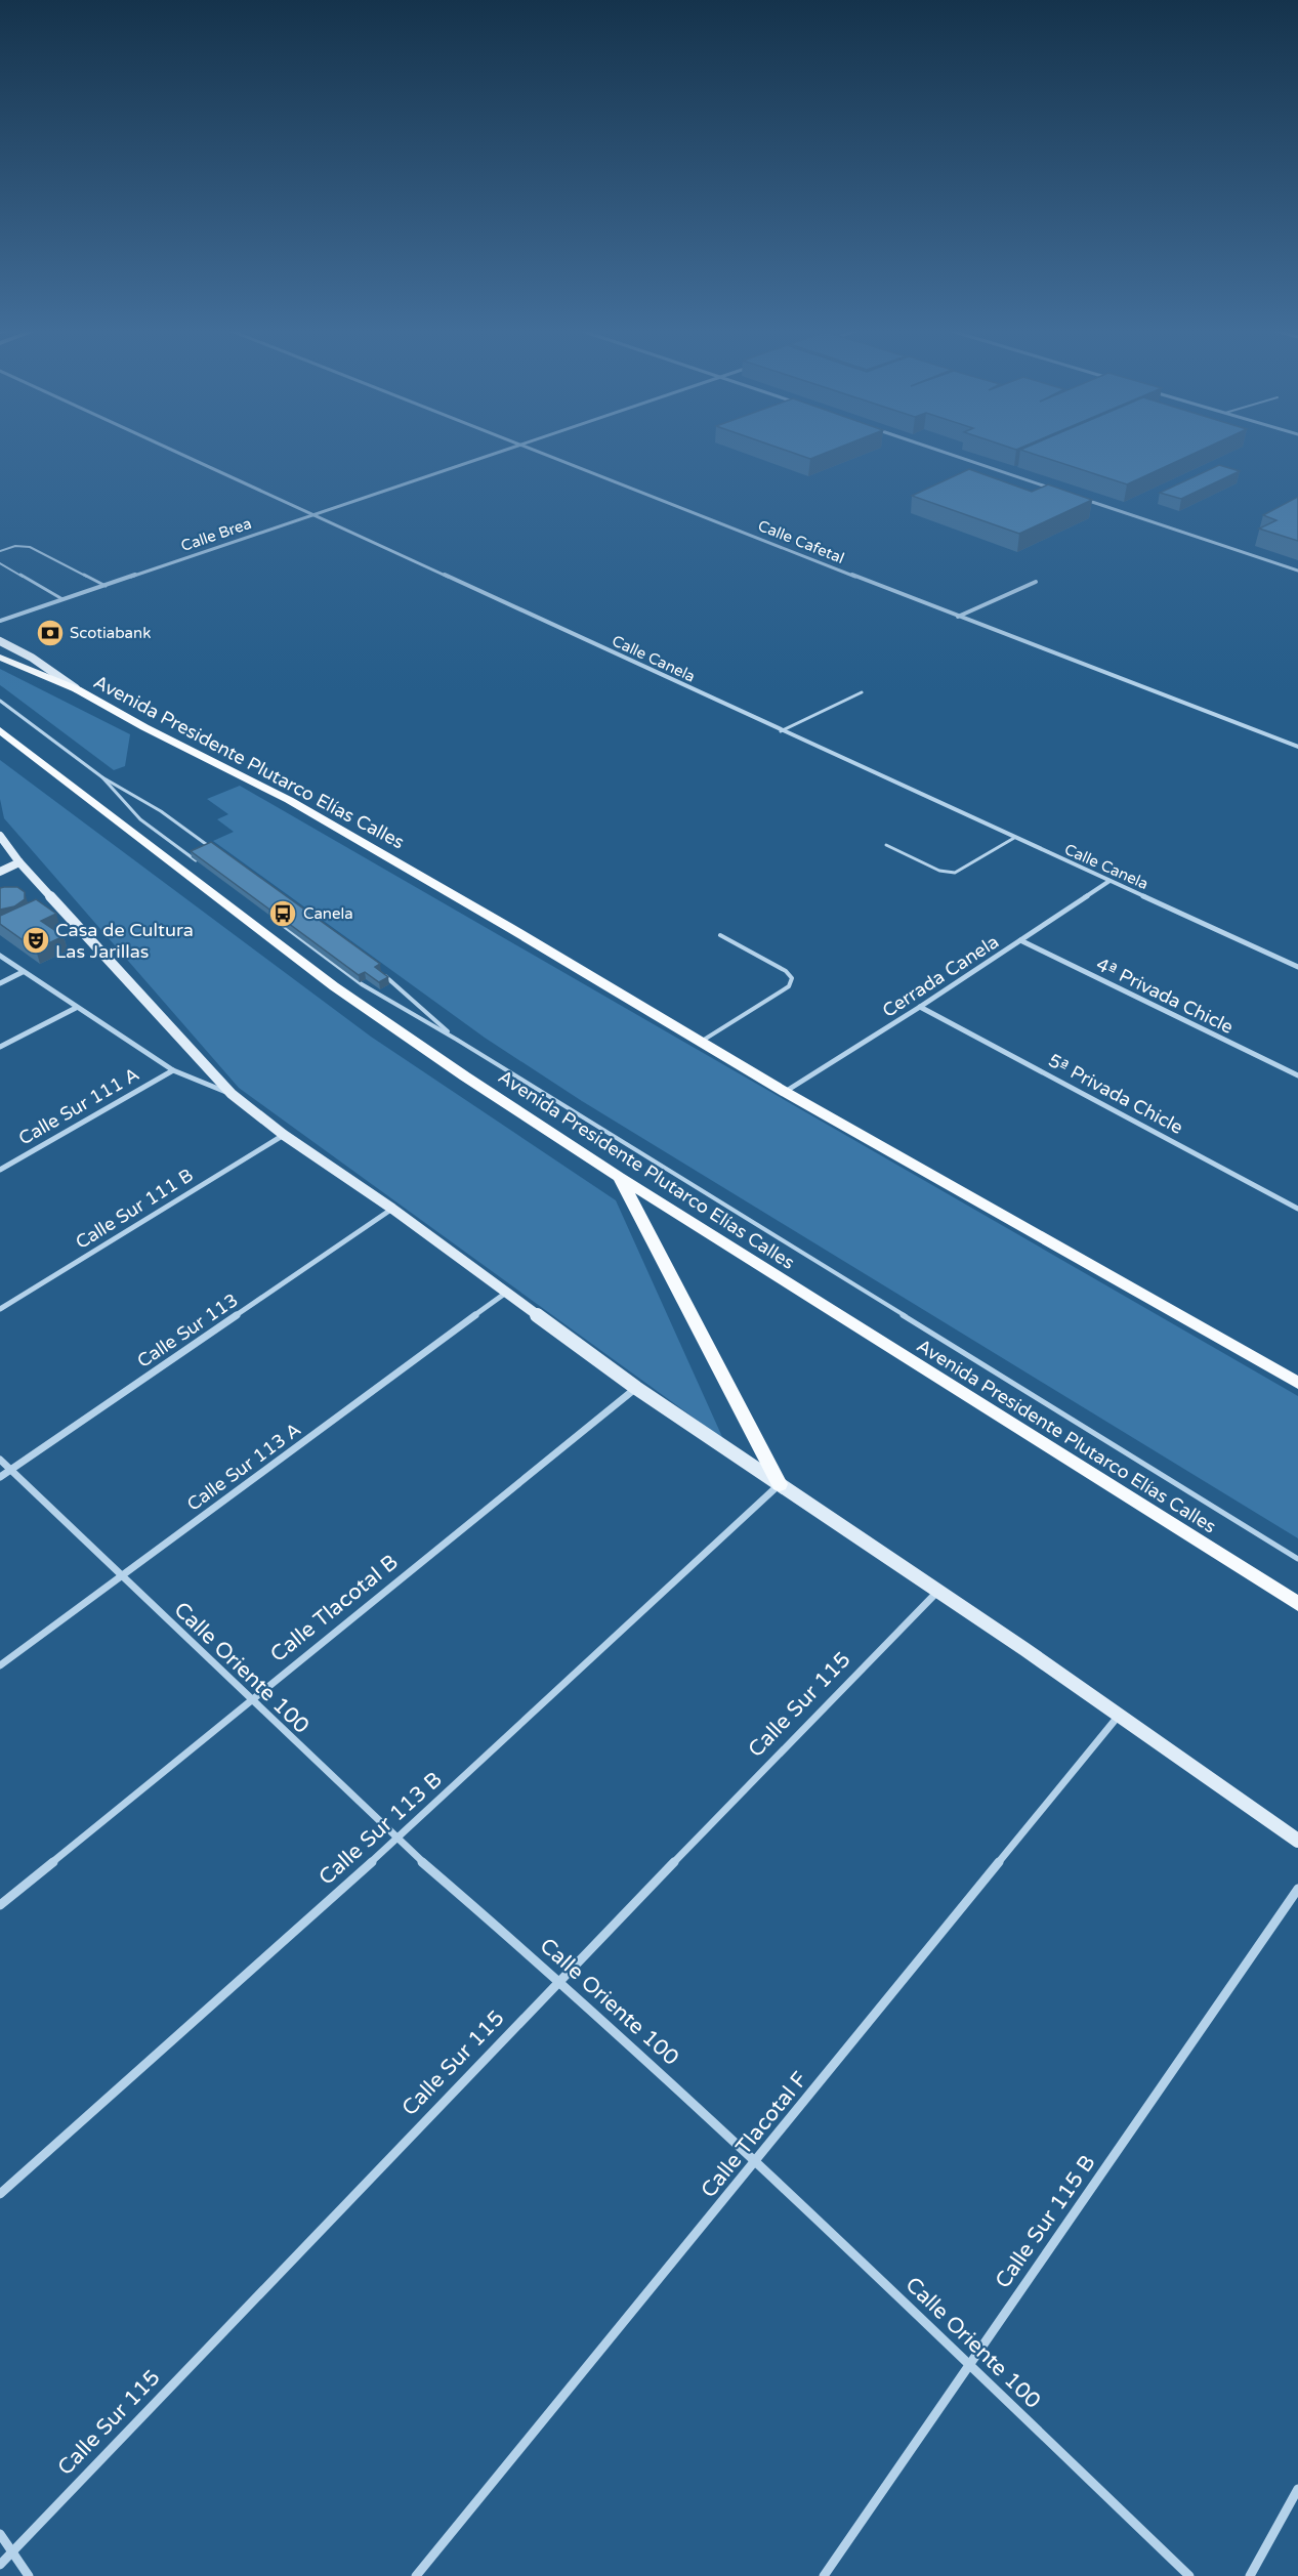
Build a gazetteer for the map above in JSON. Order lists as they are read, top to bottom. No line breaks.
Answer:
{"streets":{"main road":["Avenida Presidente Plutarco Elías Calles"],"street":["Calle Brea","Calle Cafetal","Calle Canela","Cerrada Canela","4ª Privada Chicle","5ª Privada Chicle","Calle Sur 111 A","Calle Sur 111 B","Calle Sur 113","Calle Sur 113 A","Calle Tlacotal B","Calle Oriente 100","Calle Sur 115","Calle Sur 113 B","Calle Tlacotal F","Calle Sur 115 B"]},"crossings":[["Calle Brea","Calle Canela"],["Calle Canela","Cerrada Canela"],["Avenida Presidente Plutarco Elías Calles","Cerrada Canela"],["Cerrada Canela","4ª Privada Chicle"],["Cerrada Canela","5ª Privada Chicle"],["Calle Sur 113","Calle Oriente 100"],["Calle Sur 113 A","Calle Oriente 100"],["Calle Tlacotal B","Calle Oriente 100"],["Calle Oriente 100","Calle Sur 115"],["Calle Oriente 100","Calle Sur 113 B"],["Calle Oriente 100","Calle Tlacotal F"],["Calle Oriente 100","Calle Sur 115 B"]],"places":{"bank":["Scotiabank"],"bus stop":["Canela"],"theatre":["Casa de Cultura Las Jarillas"]}}
